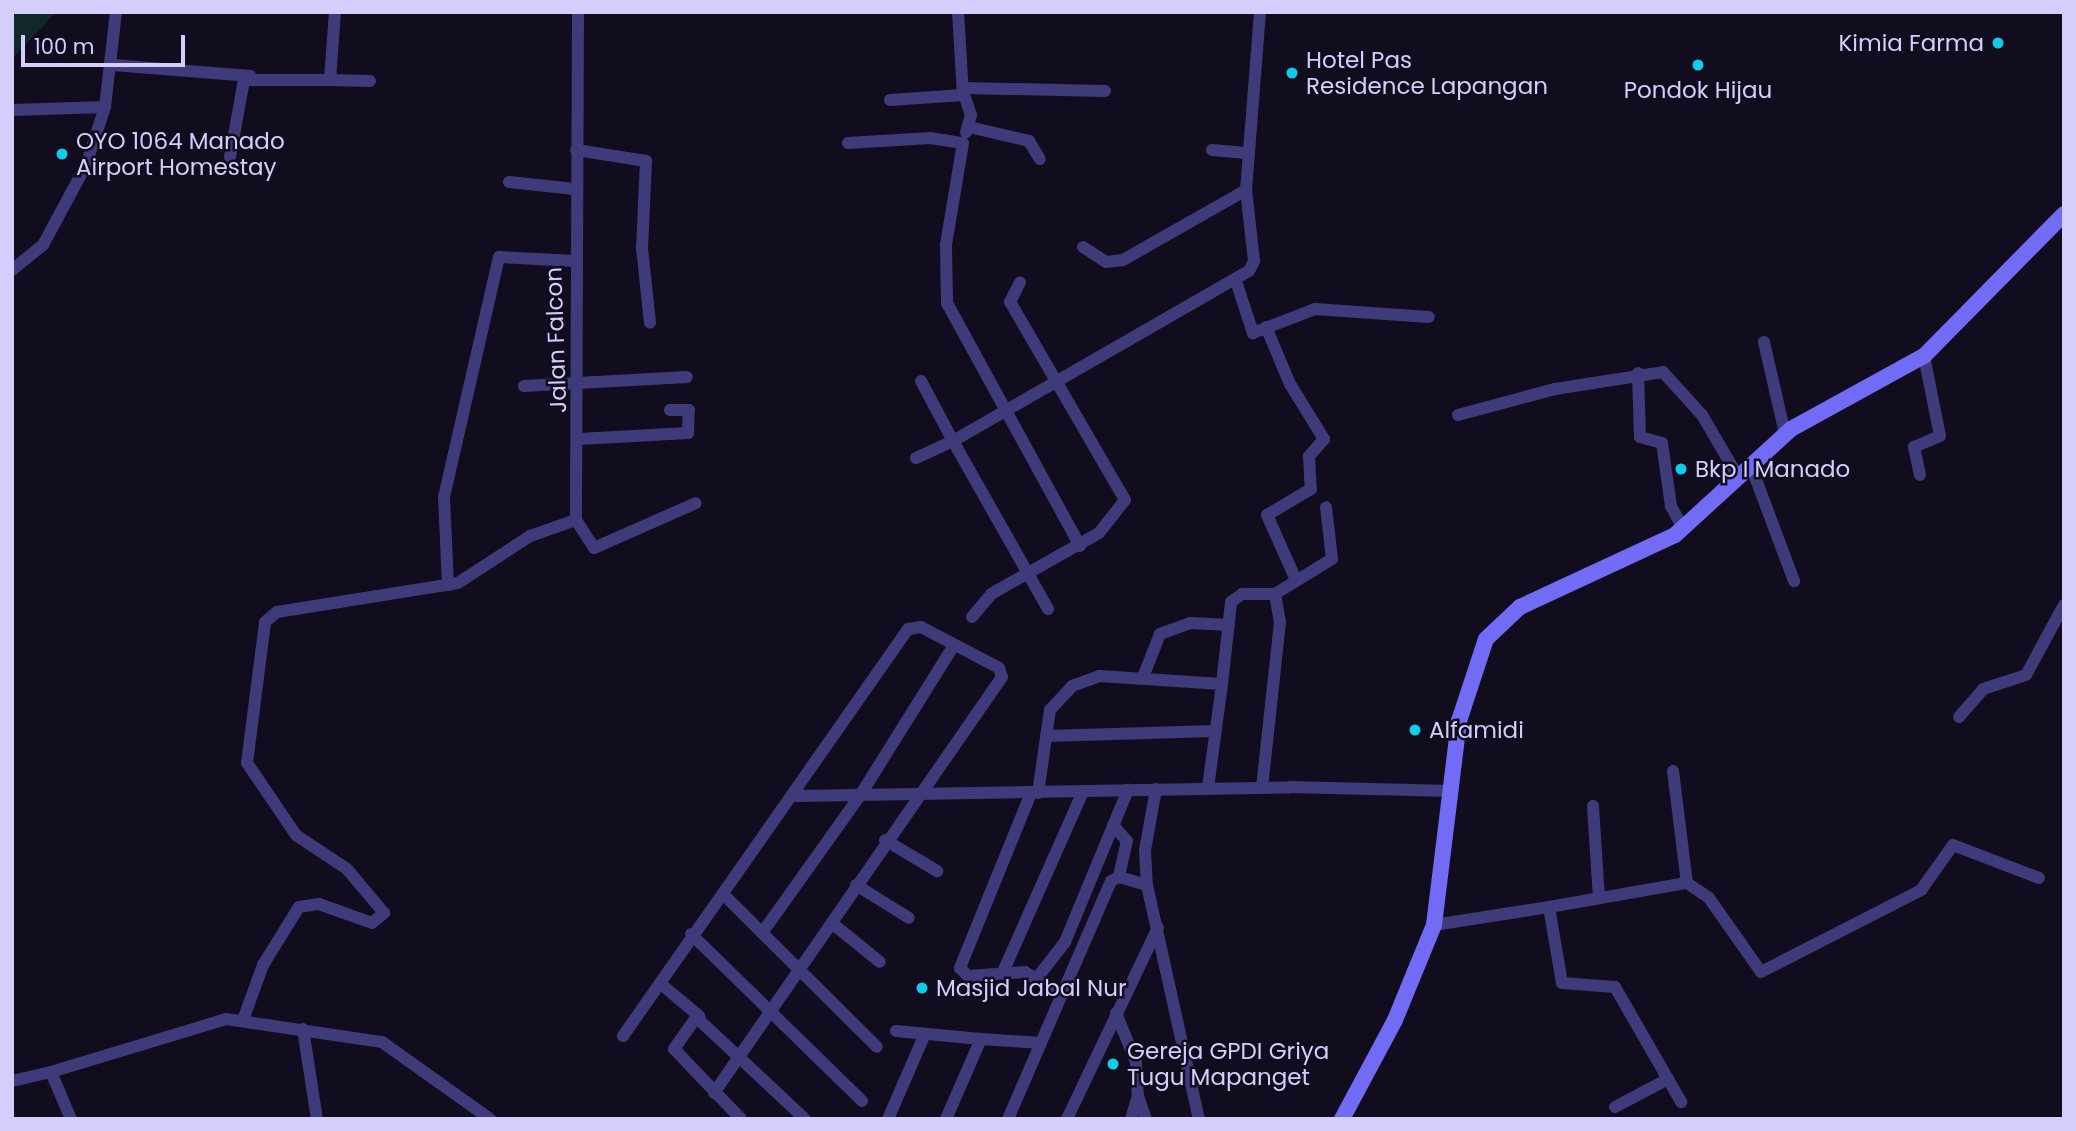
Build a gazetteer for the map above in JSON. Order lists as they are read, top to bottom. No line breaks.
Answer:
{"streets":{"street":["Jalan Falcon"]},"places":["Kimia Farma","Pondok Hijau","Hotel Pas Residence Lapangan","OYO 1064 Manado Airport Homestay","Bkp I Manado","Alfamidi","Masjid Jabal Nur","Gereja GPDI Griya Tugu Mapanget"],"scale_bar":"100 m"}
